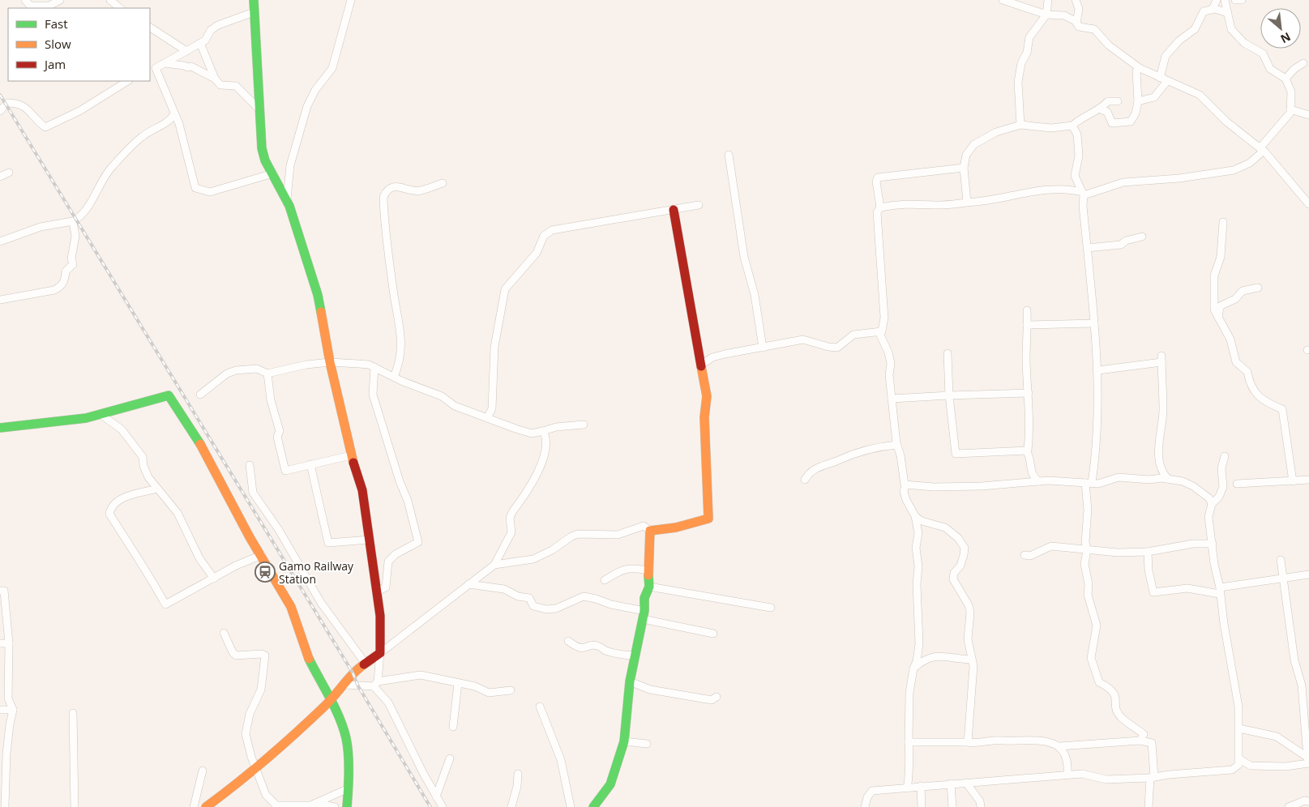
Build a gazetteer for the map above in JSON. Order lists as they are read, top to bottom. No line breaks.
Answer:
{"places":{"station":["Gamo Railway Station"]},"legend":["Fast","Slow","Jam"],"north":"bottom right"}
